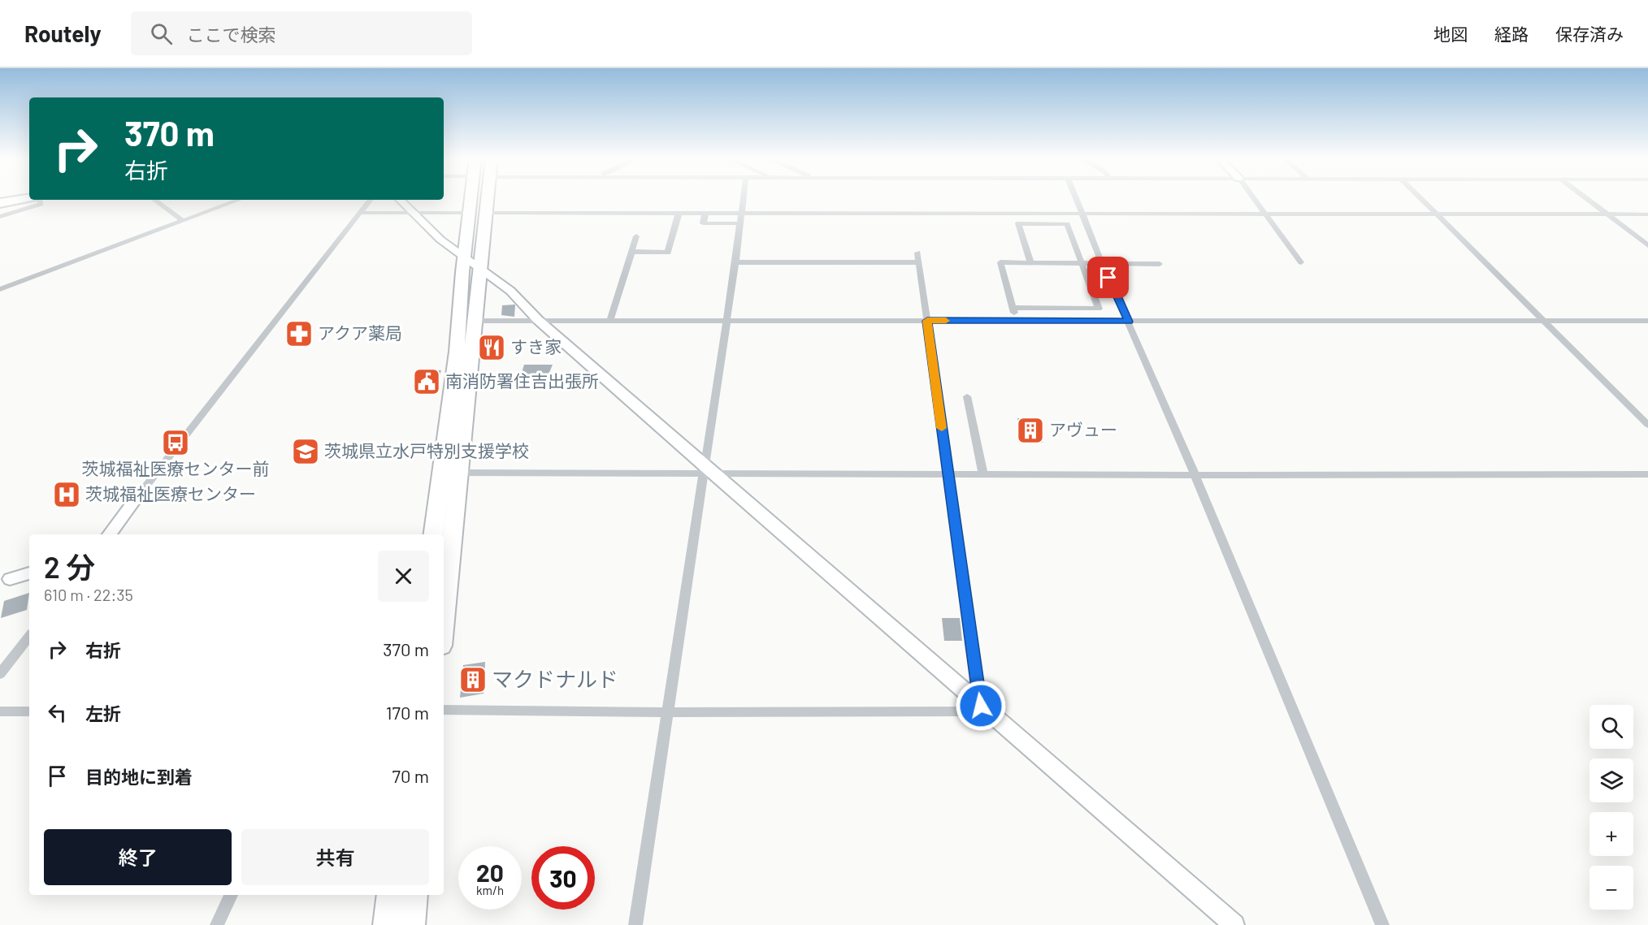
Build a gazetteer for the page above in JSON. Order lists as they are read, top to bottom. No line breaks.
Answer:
{"places":{"pharmacy":["アクア薬局"],"restaurant":["すき家"],"public building":["南消防署住吉出張所"],"building":["アヴュー","マクドナルド"],"bus stop":["茨城福祉医療センター前"],"school or university":["茨城県立水戸特別支援学校"],"hospital":["茨城福祉医療センター"]},"page":{"header":"Routely","search":"ここで検索","nav":["地図","経路","保存済み"],"turn":["370 m","右折"],"heading":["2 分","610 m · 22:35"],"list":[{"name":"右折","value":"370 m"},{"name":"左折","value":"170 m"},{"name":"目的地に到着","value":"70 m"}],"map_buttons":["+","−"],"buttons":["終了","共有"],"speed":"20 km/h","limit":"30"}}
